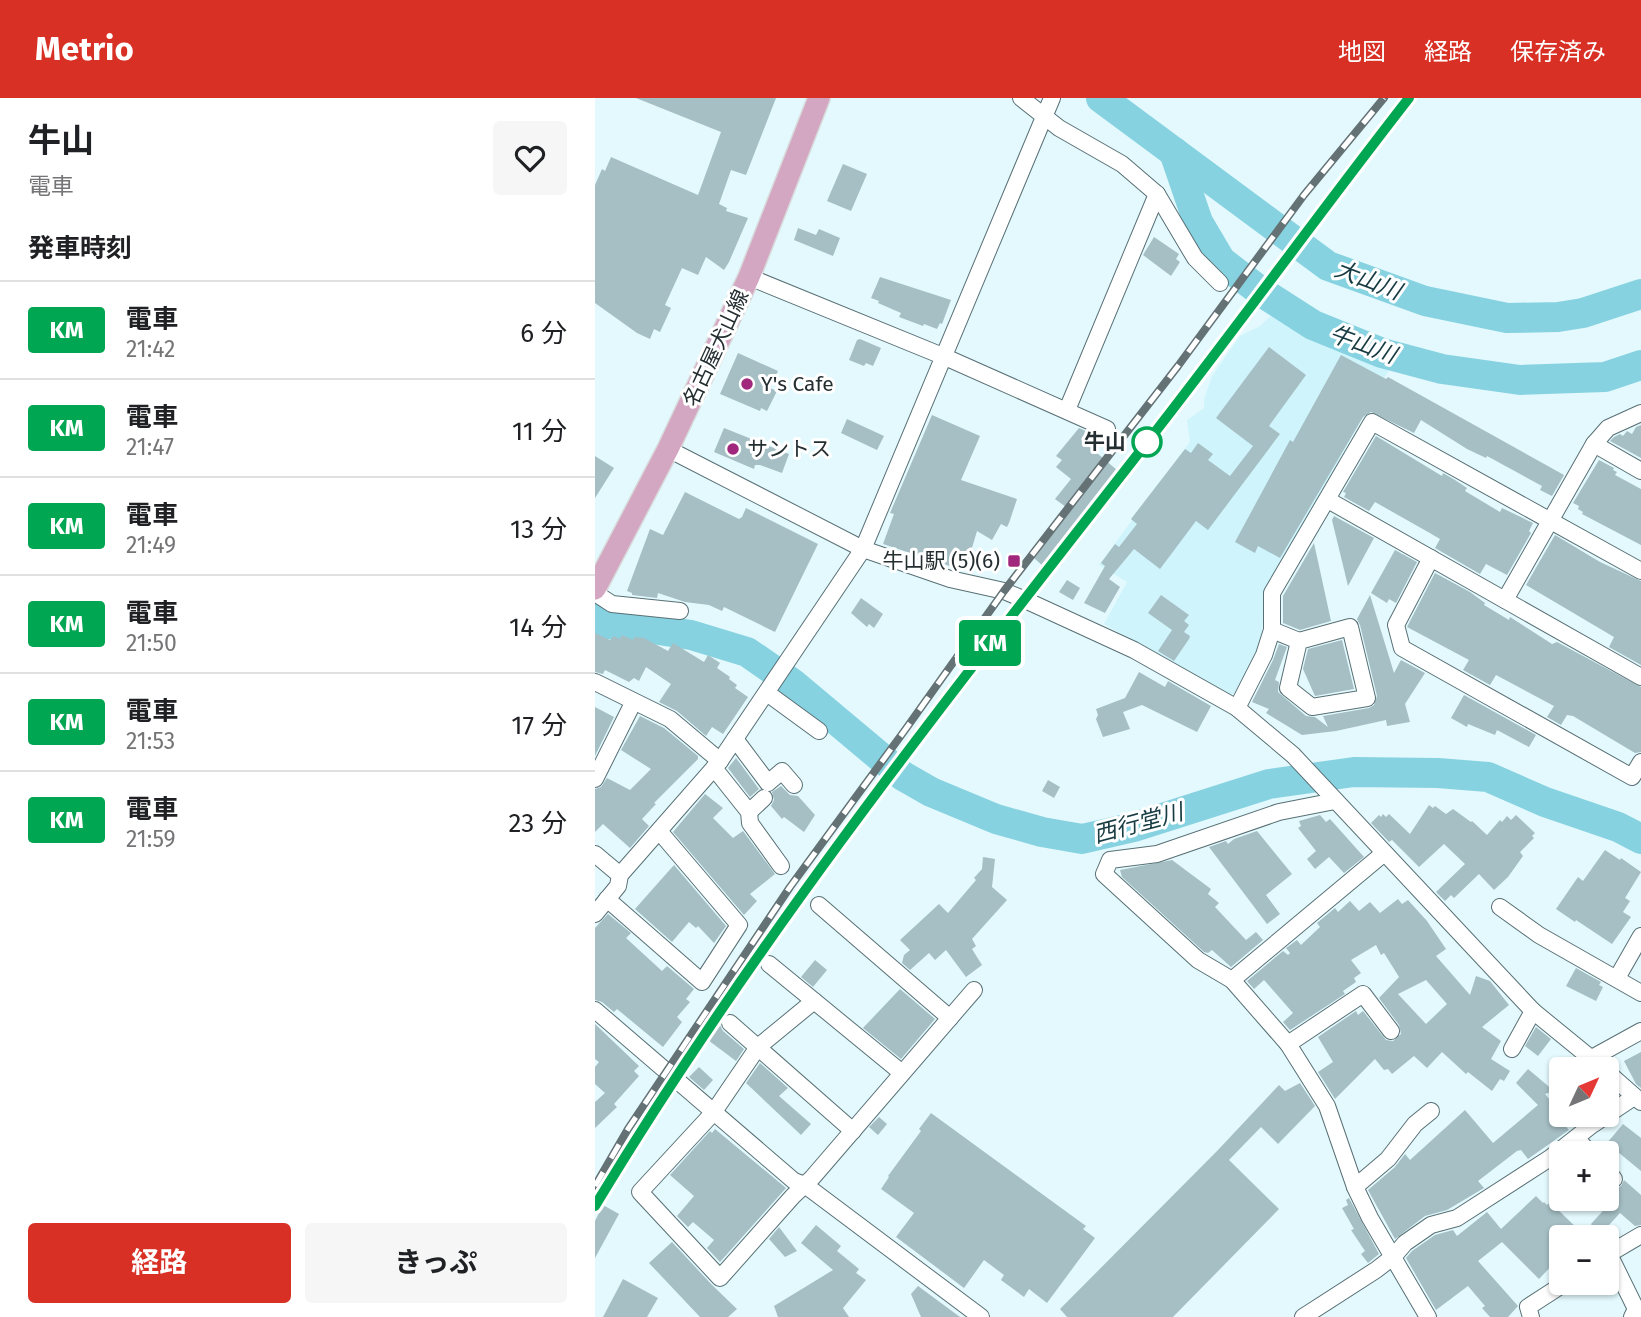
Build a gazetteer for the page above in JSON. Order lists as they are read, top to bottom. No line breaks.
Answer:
{"streets":{"main road":["名古屋犬山線"]},"water":["大山川","牛山川","西行堂川"],"places":{"other":["Y's Cafe","牛山","サントス"],"transit":["牛山駅 (5)(6)"]},"north":"top right","page":{"header":"Metrio","nav":["地図","経路","保存済み"],"heading":[["牛山","電車"],"発車時刻"],"on_map":"KM","list":[{"mark":"KM","name":"電車","note":"21:42","value":"6 分"},{"mark":"KM","name":"電車","note":"21:47","value":"11 分"},{"mark":"KM","name":"電車","note":"21:49","value":"13 分"},{"mark":"KM","name":"電車","note":"21:50","value":"14 分"},{"mark":"KM","name":"電車","note":"21:53","value":"17 分"},{"mark":"KM","name":"電車","note":"21:59","value":"23 分"}],"map_buttons":["+","−"],"buttons":["経路","きっぷ"]}}
